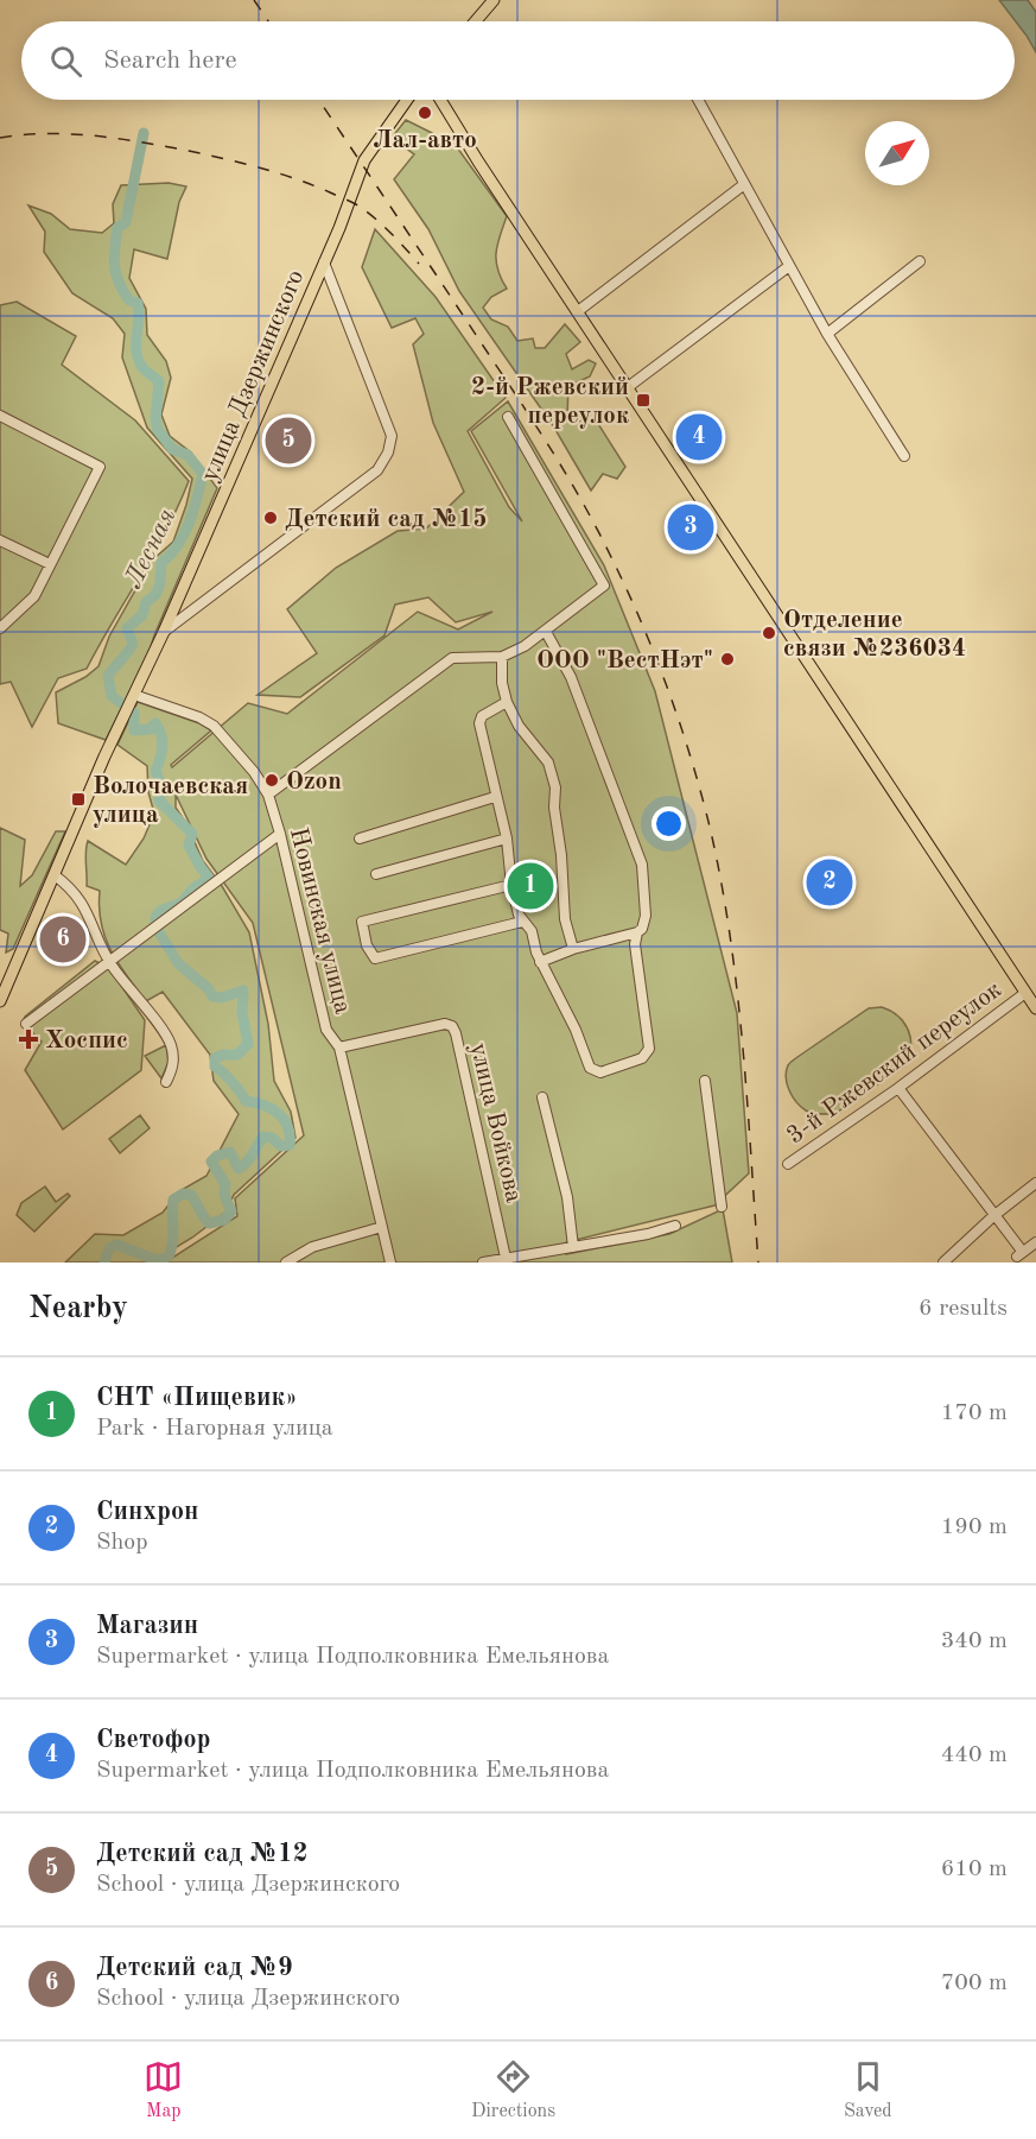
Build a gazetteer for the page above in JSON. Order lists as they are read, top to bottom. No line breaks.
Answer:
{"streets":{"main road":["улица Дзержинского"],"street":["Новинская улица","3-й Ржевский переулок","улица Войкова"]},"crossings":[["улица Дзержинского","Новинская улица"],["Новинская улица","улица Войкова"]],"water":["Лесная"],"places":{"other":["Лал-авто","Детский сад №15","Отделение связи №236034","ООО \"ВестНэт\"","Ozon"],"transit":["2-й Ржевский переулок","Волочаевская улица"],"health":["Хоспис"]},"north":"top right","page":{"search":"Search here","pins":["4","5","3","2","1","6"],"heading":["Nearby","6 results"],"list":[{"mark":"1","name":"СНТ «Пищевик»","note":"Park · Нагорная улица","value":"170 m"},{"mark":"2","name":"Синхрон","note":"Shop","value":"190 m"},{"mark":"3","name":"Магазин","note":"Supermarket · улица Подполковника Емельянова","value":"340 m"},{"mark":"4","name":"Светофор","note":"Supermarket · улица Подполковника Емельянова","value":"440 m"},{"mark":"5","name":"Детский сад №12","note":"School · улица Дзержинского","value":"610 m"},{"mark":"6","name":"Детский сад №9","note":"School · улица Дзержинского","value":"700 m"}],"nav":["Map","Directions","Saved"]}}
